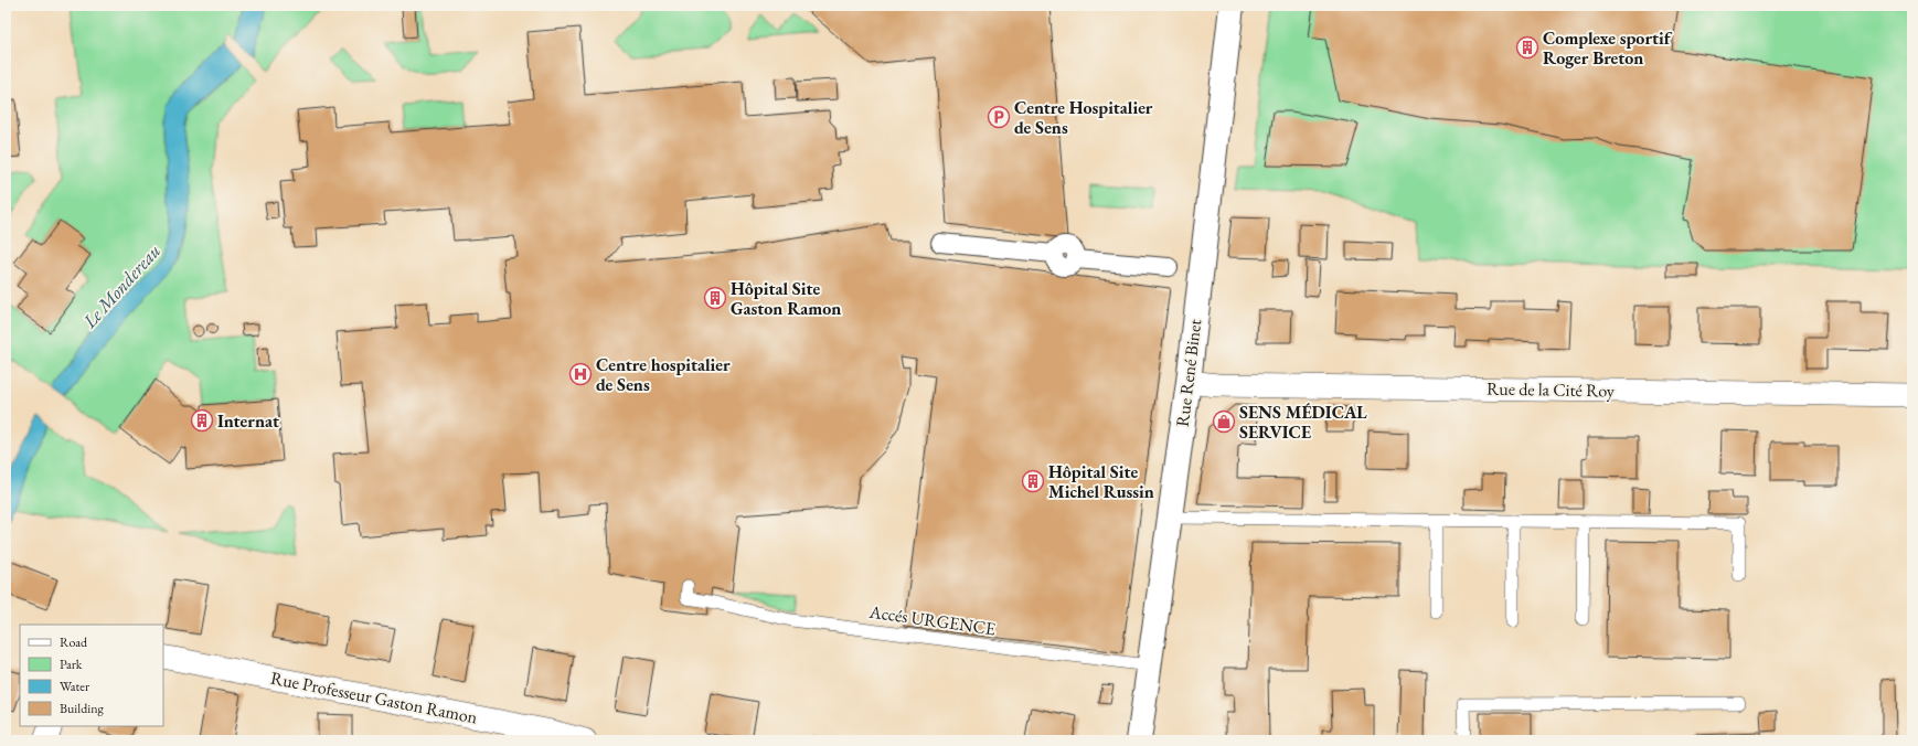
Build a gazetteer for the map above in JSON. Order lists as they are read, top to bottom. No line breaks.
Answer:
{"streets":{"street":["Rue René Binet","Rue de la Cité Roy","Rue Professeur Gaston Ramon"],"lane":["Accés URGENCE"]},"crossings":[["Rue René Binet","Rue de la Cité Roy"],["Rue René Binet","Accés URGENCE"]],"water":["Le Mondereau"],"places":{"building":["Complexe sportif Roger Breton","Hôpital Site Gaston Ramon","Internat","Hôpital Site Michel Russin"],"parking":["Centre Hospitalier de Sens"],"hospital":["Centre hospitalier de Sens"],"shop":["SENS MÉDICAL SERVICE"]},"legend":["Road","Park","Water","Building"]}
